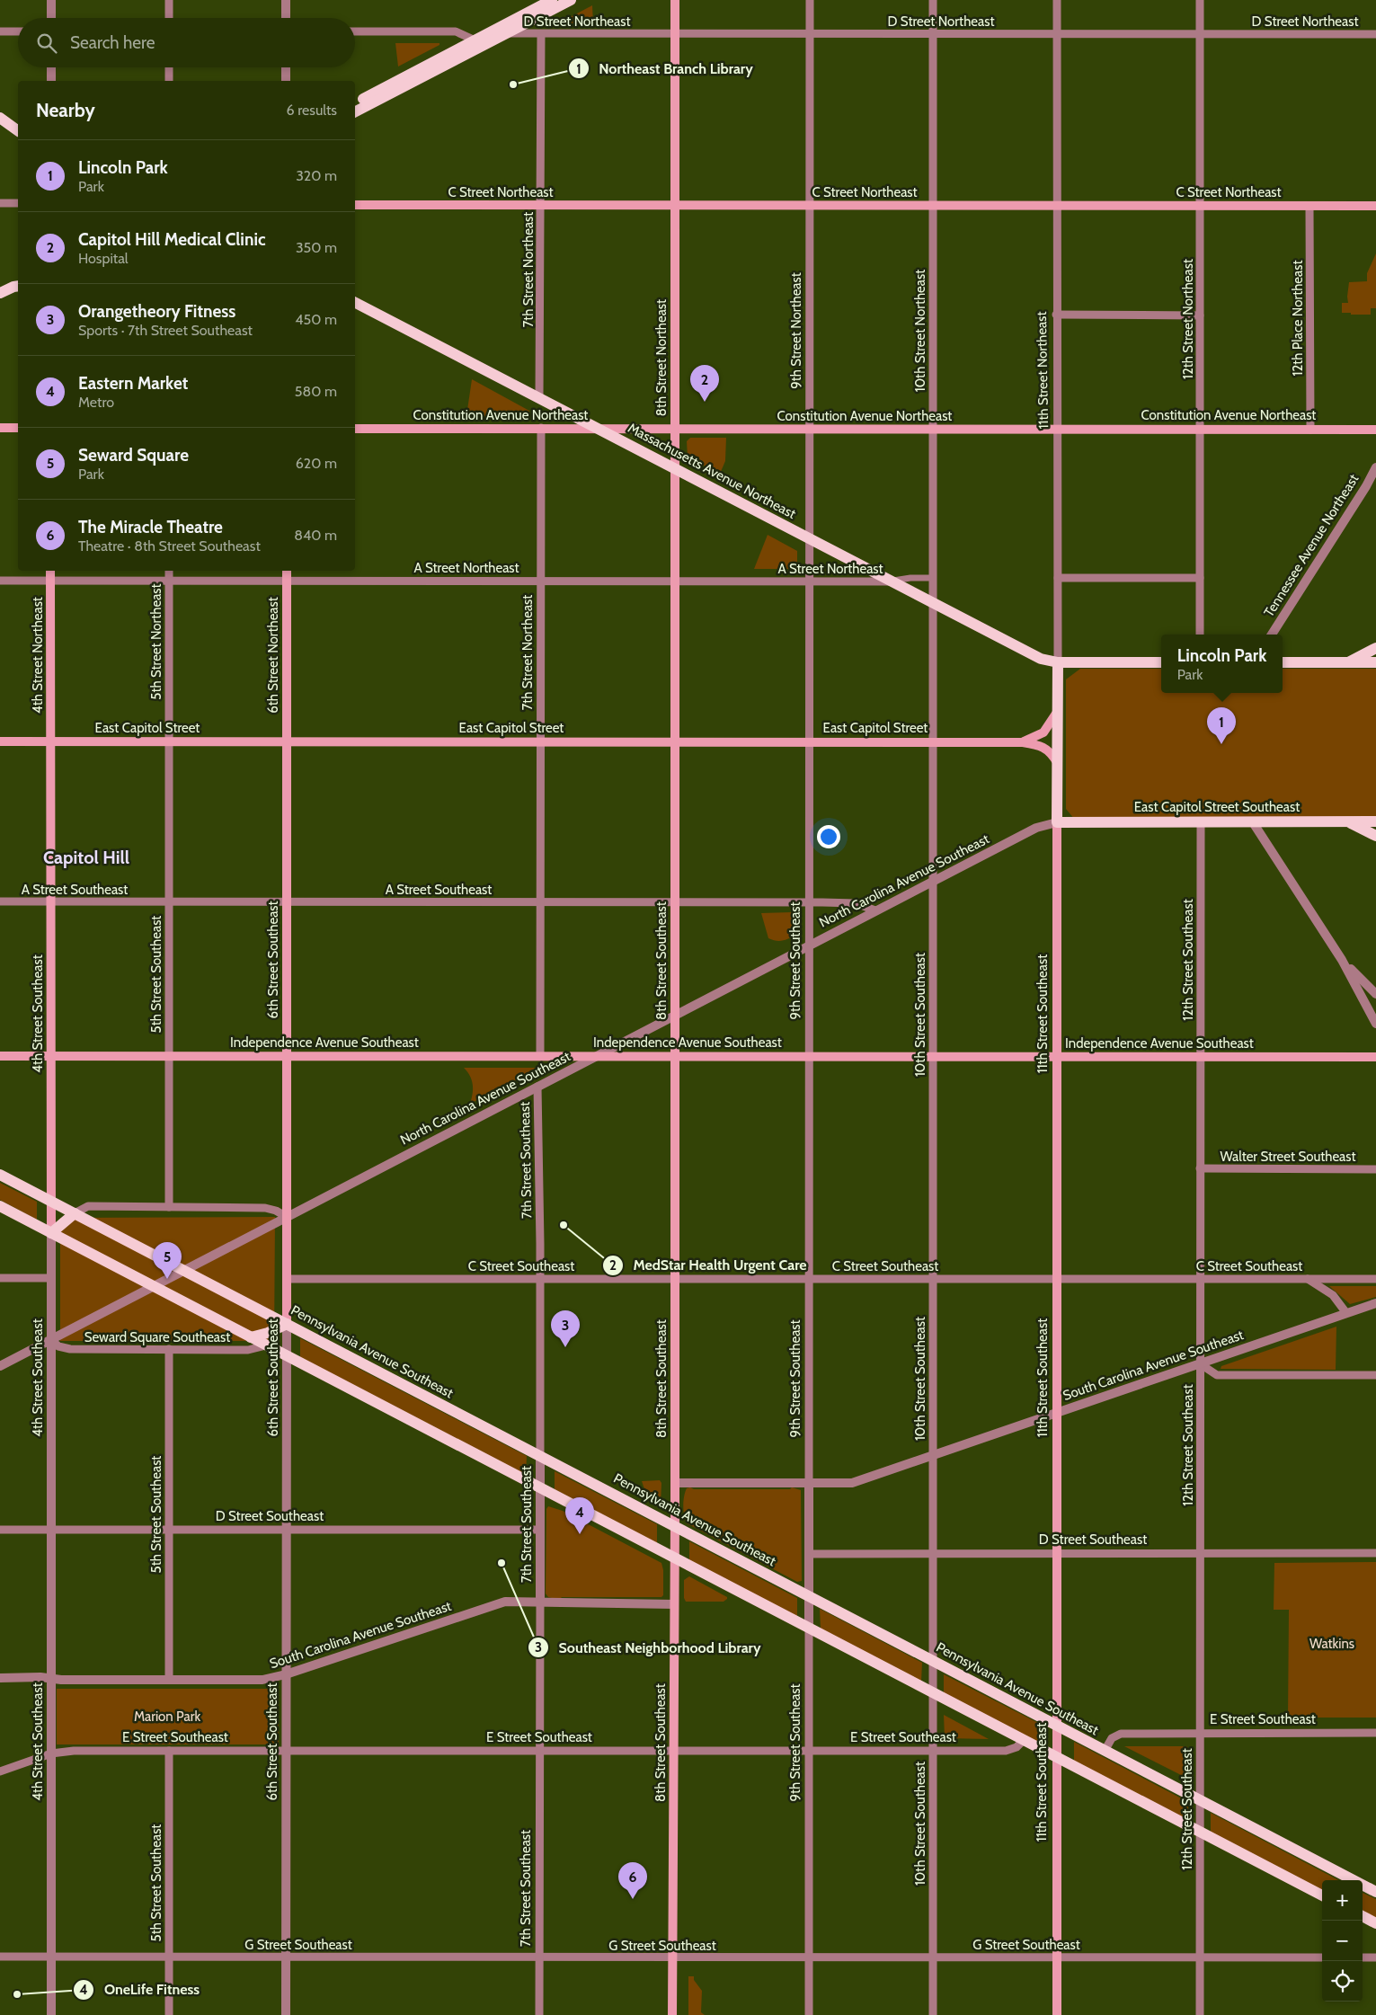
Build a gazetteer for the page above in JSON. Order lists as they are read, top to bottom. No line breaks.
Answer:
{"streets":{"main road":["C Street Northeast","8th Street Northeast","11th Street Northeast","Constitution Avenue Northeast","Massachusetts Avenue Northeast","4th Street Northeast","6th Street Northeast","East Capitol Street","East Capitol Street Southeast","6th Street Southeast","8th Street Southeast","4th Street Southeast","11th Street Southeast","Independence Avenue Southeast","Pennsylvania Avenue Southeast"],"street":["D Street Northeast","7th Street Northeast","12th Place Northeast","12th Street Northeast","9th Street Northeast","10th Street Northeast","Tennessee Avenue Northeast","A Street Northeast","5th Street Northeast","North Carolina Avenue Southeast","A Street Southeast","12th Street Southeast","9th Street Southeast","5th Street Southeast","10th Street Southeast","Walter Street Southeast","7th Street Southeast","C Street Southeast","Seward Square Southeast","South Carolina Avenue Southeast","D Street Southeast","E Street Southeast","G Street Southeast"]},"crossings":[["D Street Northeast","7th Street Northeast"],["D Street Northeast","12th Street Northeast"],["D Street Northeast","9th Street Northeast"],["D Street Northeast","10th Street Northeast"],["D Street Northeast","8th Street Northeast"],["D Street Northeast","11th Street Northeast"],["C Street Northeast","7th Street Northeast"],["C Street Northeast","12th Place Northeast"],["C Street Northeast","12th Street Northeast"],["C Street Northeast","9th Street Northeast"],["C Street Northeast","10th Street Northeast"],["C Street Northeast","8th Street Northeast"],["C Street Northeast","11th Street Northeast"],["7th Street Northeast","Constitution Avenue Northeast"],["7th Street Northeast","Massachusetts Avenue Northeast"],["7th Street Northeast","A Street Northeast"],["7th Street Northeast","East Capitol Street"],["12th Place Northeast","Constitution Avenue Northeast"],["12th Street Northeast","Constitution Avenue Northeast"],["9th Street Northeast","Constitution Avenue Northeast"],["9th Street Northeast","Massachusetts Avenue Northeast"],["9th Street Northeast","A Street Northeast"],["9th Street Northeast","East Capitol Street"],["9th Street Northeast","9th Street Southeast"],["10th Street Northeast","Constitution Avenue Northeast"],["10th Street Northeast","Massachusetts Avenue Northeast"],["10th Street Northeast","A Street Northeast"],["10th Street Northeast","East Capitol Street"],["10th Street Northeast","10th Street Southeast"],["8th Street Northeast","Constitution Avenue Northeast"],["8th Street Northeast","Massachusetts Avenue Northeast"],["8th Street Northeast","A Street Northeast"],["8th Street Northeast","East Capitol Street"],["8th Street Northeast","8th Street Southeast"],["11th Street Northeast","Constitution Avenue Northeast"],["11th Street Northeast","Massachusetts Avenue Northeast"],["11th Street Northeast","11th Street Southeast"],["Constitution Avenue Northeast","Massachusetts Avenue Northeast"],["Massachusetts Avenue Northeast","A Street Northeast"],["A Street Northeast","5th Street Northeast"],["A Street Northeast","4th Street Northeast"],["A Street Northeast","6th Street Northeast"],["5th Street Northeast","East Capitol Street"],["5th Street Northeast","5th Street Southeast"],["4th Street Northeast","East Capitol Street"],["4th Street Northeast","4th Street Southeast"],["6th Street Northeast","East Capitol Street"],["6th Street Northeast","6th Street Southeast"],["East Capitol Street","6th Street Southeast"],["East Capitol Street","8th Street Southeast"],["East Capitol Street","9th Street Southeast"],["East Capitol Street","5th Street Southeast"],["East Capitol Street","4th Street Southeast"],["East Capitol Street","10th Street Southeast"],["East Capitol Street Southeast","North Carolina Avenue Southeast"],["East Capitol Street Southeast","12th Street Southeast"],["East Capitol Street Southeast","11th Street Southeast"],["North Carolina Avenue Southeast","A Street Southeast"],["North Carolina Avenue Southeast","6th Street Southeast"],["North Carolina Avenue Southeast","8th Street Southeast"],["North Carolina Avenue Southeast","9th Street Southeast"],["North Carolina Avenue Southeast","4th Street Southeast"],["North Carolina Avenue Southeast","11th Street Southeast"],["North Carolina Avenue Southeast","10th Street Southeast"],["North Carolina Avenue Southeast","Independence Avenue Southeast"],["North Carolina Avenue Southeast","7th Street Southeast"],["North Carolina Avenue Southeast","Seward Square Southeast"],["North Carolina Avenue Southeast","Pennsylvania Avenue Southeast"],["A Street Southeast","6th Street Southeast"],["A Street Southeast","8th Street Southeast"],["A Street Southeast","9th Street Southeast"],["A Street Southeast","5th Street Southeast"],["A Street Southeast","4th Street Southeast"],["6th Street Southeast","Independence Avenue Southeast"],["6th Street Southeast","C Street Southeast"],["6th Street Southeast","Pennsylvania Avenue Southeast"],["6th Street Southeast","South Carolina Avenue Southeast"],["6th Street Southeast","D Street Southeast"],["6th Street Southeast","E Street Southeast"],["6th Street Southeast","G Street Southeast"],["12th Street Southeast","Independence Avenue Southeast"],["12th Street Southeast","Walter Street Southeast"],["12th Street Southeast","C Street Southeast"],["12th Street Southeast","Pennsylvania Avenue Southeast"],["12th Street Southeast","South Carolina Avenue Southeast"],["12th Street Southeast","D Street Southeast"],["12th Street Southeast","E Street Southeast"],["12th Street Southeast","G Street Southeast"],["8th Street Southeast","Independence Avenue Southeast"],["8th Street Southeast","C Street Southeast"],["8th Street Southeast","Pennsylvania Avenue Southeast"],["8th Street Southeast","E Street Southeast"],["8th Street Southeast","G Street Southeast"],["9th Street Southeast","Independence Avenue Southeast"],["9th Street Southeast","C Street Southeast"],["9th Street Southeast","Pennsylvania Avenue Southeast"],["9th Street Southeast","South Carolina Avenue Southeast"],["9th Street Southeast","D Street Southeast"],["9th Street Southeast","E Street Southeast"],["9th Street Southeast","G Street Southeast"],["5th Street Southeast","Independence Avenue Southeast"],["5th Street Southeast","Seward Square Southeast"],["5th Street Southeast","South Carolina Avenue Southeast"],["5th Street Southeast","D Street Southeast"],["5th Street Southeast","E Street Southeast"],["5th Street Southeast","G Street Southeast"],["4th Street Southeast","Independence Avenue Southeast"],["4th Street Southeast","Seward Square Southeast"],["4th Street Southeast","Pennsylvania Avenue Southeast"],["4th Street Southeast","South Carolina Avenue Southeast"],["4th Street Southeast","D Street Southeast"],["4th Street Southeast","E Street Southeast"],["4th Street Southeast","G Street Southeast"],["11th Street Southeast","Independence Avenue Southeast"],["11th Street Southeast","C Street Southeast"],["11th Street Southeast","Pennsylvania Avenue Southeast"],["11th Street Southeast","South Carolina Avenue Southeast"],["11th Street Southeast","D Street Southeast"],["11th Street Southeast","G Street Southeast"],["10th Street Southeast","Independence Avenue Southeast"],["10th Street Southeast","C Street Southeast"],["10th Street Southeast","Pennsylvania Avenue Southeast"],["10th Street Southeast","South Carolina Avenue Southeast"],["10th Street Southeast","D Street Southeast"],["10th Street Southeast","E Street Southeast"],["10th Street Southeast","G Street Southeast"],["7th Street Southeast","C Street Southeast"],["7th Street Southeast","Pennsylvania Avenue Southeast"],["7th Street Southeast","South Carolina Avenue Southeast"],["7th Street Southeast","D Street Southeast"],["7th Street Southeast","E Street Southeast"],["7th Street Southeast","G Street Southeast"],["Pennsylvania Avenue Southeast","E Street Southeast"]],"districts":["Capitol Hill"],"parks":["Watkins","Marion Park"],"places":["Northeast Branch Library","MedStar Health Urgent Care","Southeast Neighborhood Library","OneLife Fitness"],"page":{"search":"Search here","heading":["Nearby","6 results"],"list":[{"mark":"1","name":"Lincoln Park","note":"Park","value":"320 m"},{"mark":"2","name":"Capitol Hill Medical Clinic","note":"Hospital","value":"350 m"},{"mark":"3","name":"Orangetheory Fitness","note":"Sports · 7th Street Southeast","value":"450 m"},{"mark":"4","name":"Eastern Market","note":"Metro","value":"580 m"},{"mark":"5","name":"Seward Square","note":"Park","value":"620 m"},{"mark":"6","name":"The Miracle Theatre","note":"Theatre · 8th Street Southeast","value":"840 m"}],"pins":["2","1","5","3","4","6"],"popup":["Lincoln Park","Park"],"map_buttons":["+","−"]}}
